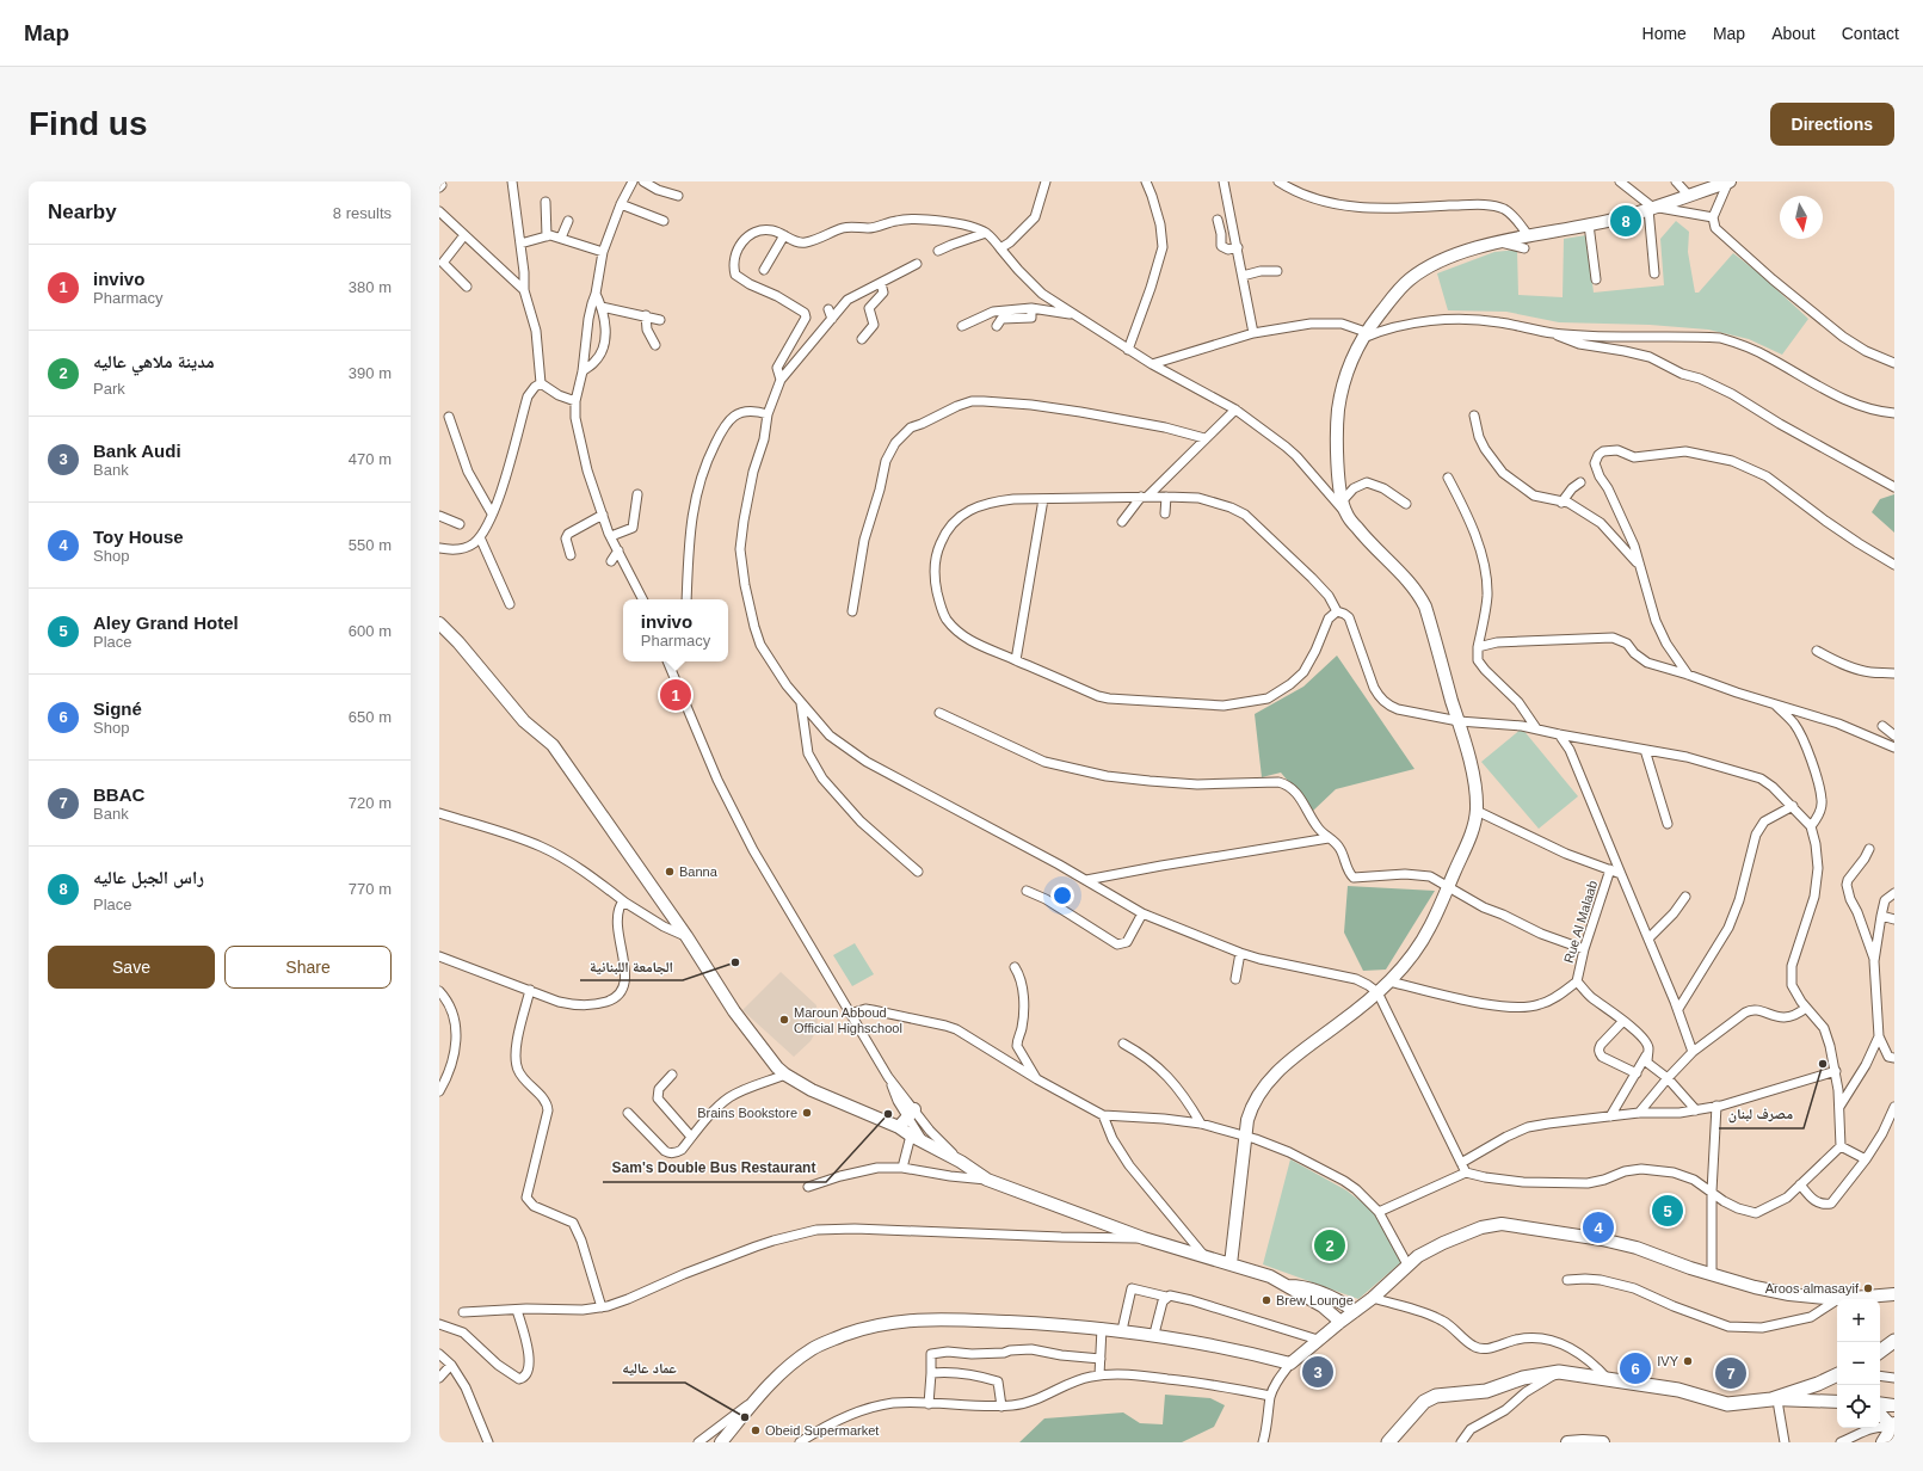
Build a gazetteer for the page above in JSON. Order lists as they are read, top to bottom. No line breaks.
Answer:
{"streets":{"street":["Rue Al Malaab"]},"places":["Banna","الجامعة اللبنانية","Maroun Abboud Official Highschool","مصرف لبنان","Brains Bookstore","Sam's Double Bus Restaurant","Aroos almasayif","Brew Lounge","IVY","عماد عاليه","Obeid Supermarket"],"north":"bottom","page":{"header":"Map","nav":["Home","Map","About","Contact"],"buttons":["Directions",["Save","Share"]],"title":"Find us","heading":["Nearby","8 results"],"pins":["8","1","5","4","2","6","3","7"],"list":[{"mark":"1","name":"invivo","note":"Pharmacy","value":"380 m"},{"mark":"2","name":"مدينة ملاهي عاليه","note":"Park","value":"390 m"},{"mark":"3","name":"Bank Audi","note":"Bank","value":"470 m"},{"mark":"4","name":"Toy House","note":"Shop","value":"550 m"},{"mark":"5","name":"Aley Grand Hotel","note":"Place","value":"600 m"},{"mark":"6","name":"Signé","note":"Shop","value":"650 m"},{"mark":"7","name":"BBAC","note":"Bank","value":"720 m"},{"mark":"8","name":"راس الجبل عاليه","note":"Place","value":"770 m"}],"popup":["invivo","Pharmacy"],"map_buttons":["+","−"]}}
